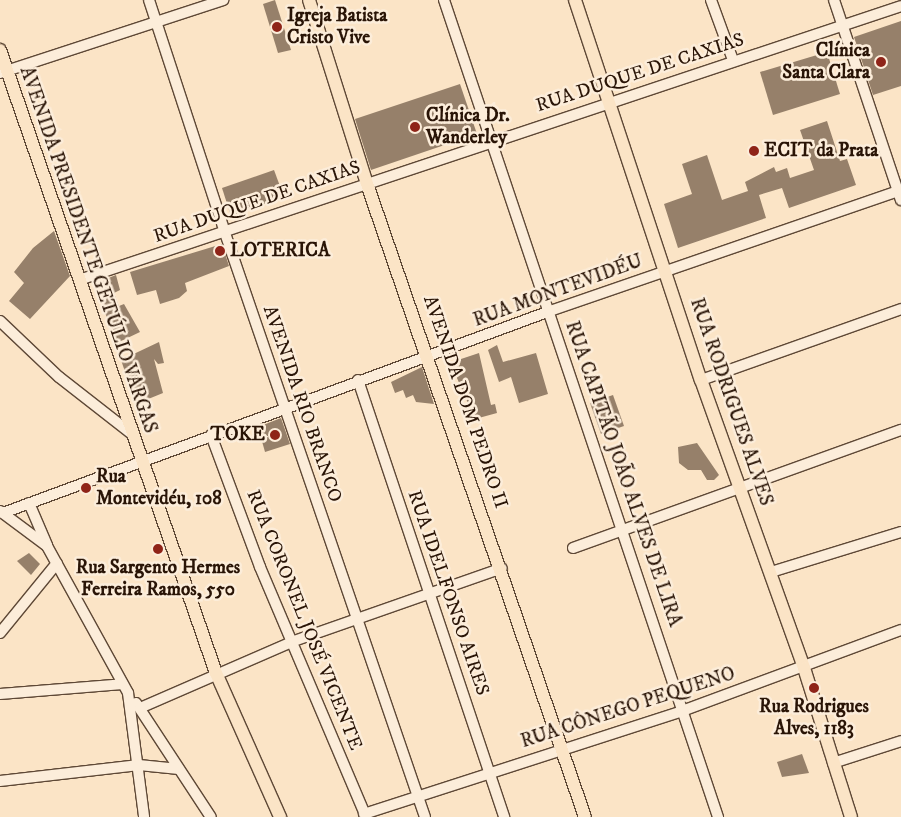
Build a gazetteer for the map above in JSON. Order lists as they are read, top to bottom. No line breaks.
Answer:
{"streets":{"main road":["AVENIDA PRESIDENTE GETÚLIO VARGAS","AVENIDA DOM PEDRO II","RUA RODRIGUES ALVES"],"street":["RUA DUQUE DE CAXIAS","RUA MONTEVIDÉU","AVENIDA RIO BRANCO","RUA CAPITÃO JOÃO ALVES DE LIRA","RUA IDELFONSO AIRES","RUA CORONEL JOSÉ VICENTE","RUA CÔNEGO PEQUENO"]},"crossings":[["RUA DUQUE DE CAXIAS","AVENIDA PRESIDENTE GETÚLIO VARGAS"],["RUA DUQUE DE CAXIAS","AVENIDA DOM PEDRO II"],["RUA DUQUE DE CAXIAS","RUA RODRIGUES ALVES"],["RUA DUQUE DE CAXIAS","AVENIDA RIO BRANCO"],["RUA DUQUE DE CAXIAS","RUA CAPITÃO JOÃO ALVES DE LIRA"],["AVENIDA PRESIDENTE GETÚLIO VARGAS","RUA MONTEVIDÉU"],["RUA MONTEVIDÉU","AVENIDA DOM PEDRO II"],["RUA MONTEVIDÉU","RUA RODRIGUES ALVES"],["RUA MONTEVIDÉU","AVENIDA RIO BRANCO"],["RUA MONTEVIDÉU","RUA CAPITÃO JOÃO ALVES DE LIRA"],["RUA MONTEVIDÉU","RUA IDELFONSO AIRES"],["RUA MONTEVIDÉU","RUA CORONEL JOSÉ VICENTE"],["AVENIDA DOM PEDRO II","RUA CÔNEGO PEQUENO"],["RUA RODRIGUES ALVES","RUA CÔNEGO PEQUENO"],["AVENIDA RIO BRANCO","RUA CÔNEGO PEQUENO"],["RUA CAPITÃO JOÃO ALVES DE LIRA","RUA CÔNEGO PEQUENO"],["RUA IDELFONSO AIRES","RUA CÔNEGO PEQUENO"],["RUA CORONEL JOSÉ VICENTE","RUA CÔNEGO PEQUENO"]],"places":["Igreja Batista Cristo Vive","Clínica Santa Clara","Clínica Dr. Wanderley","ECIT da Prata","LOTERICA","TOKE","Rua Montevidéu, 108","Rua Sargento Hermes Ferreira Ramos, 550","Rua Rodrigues Alves, 1183"]}
